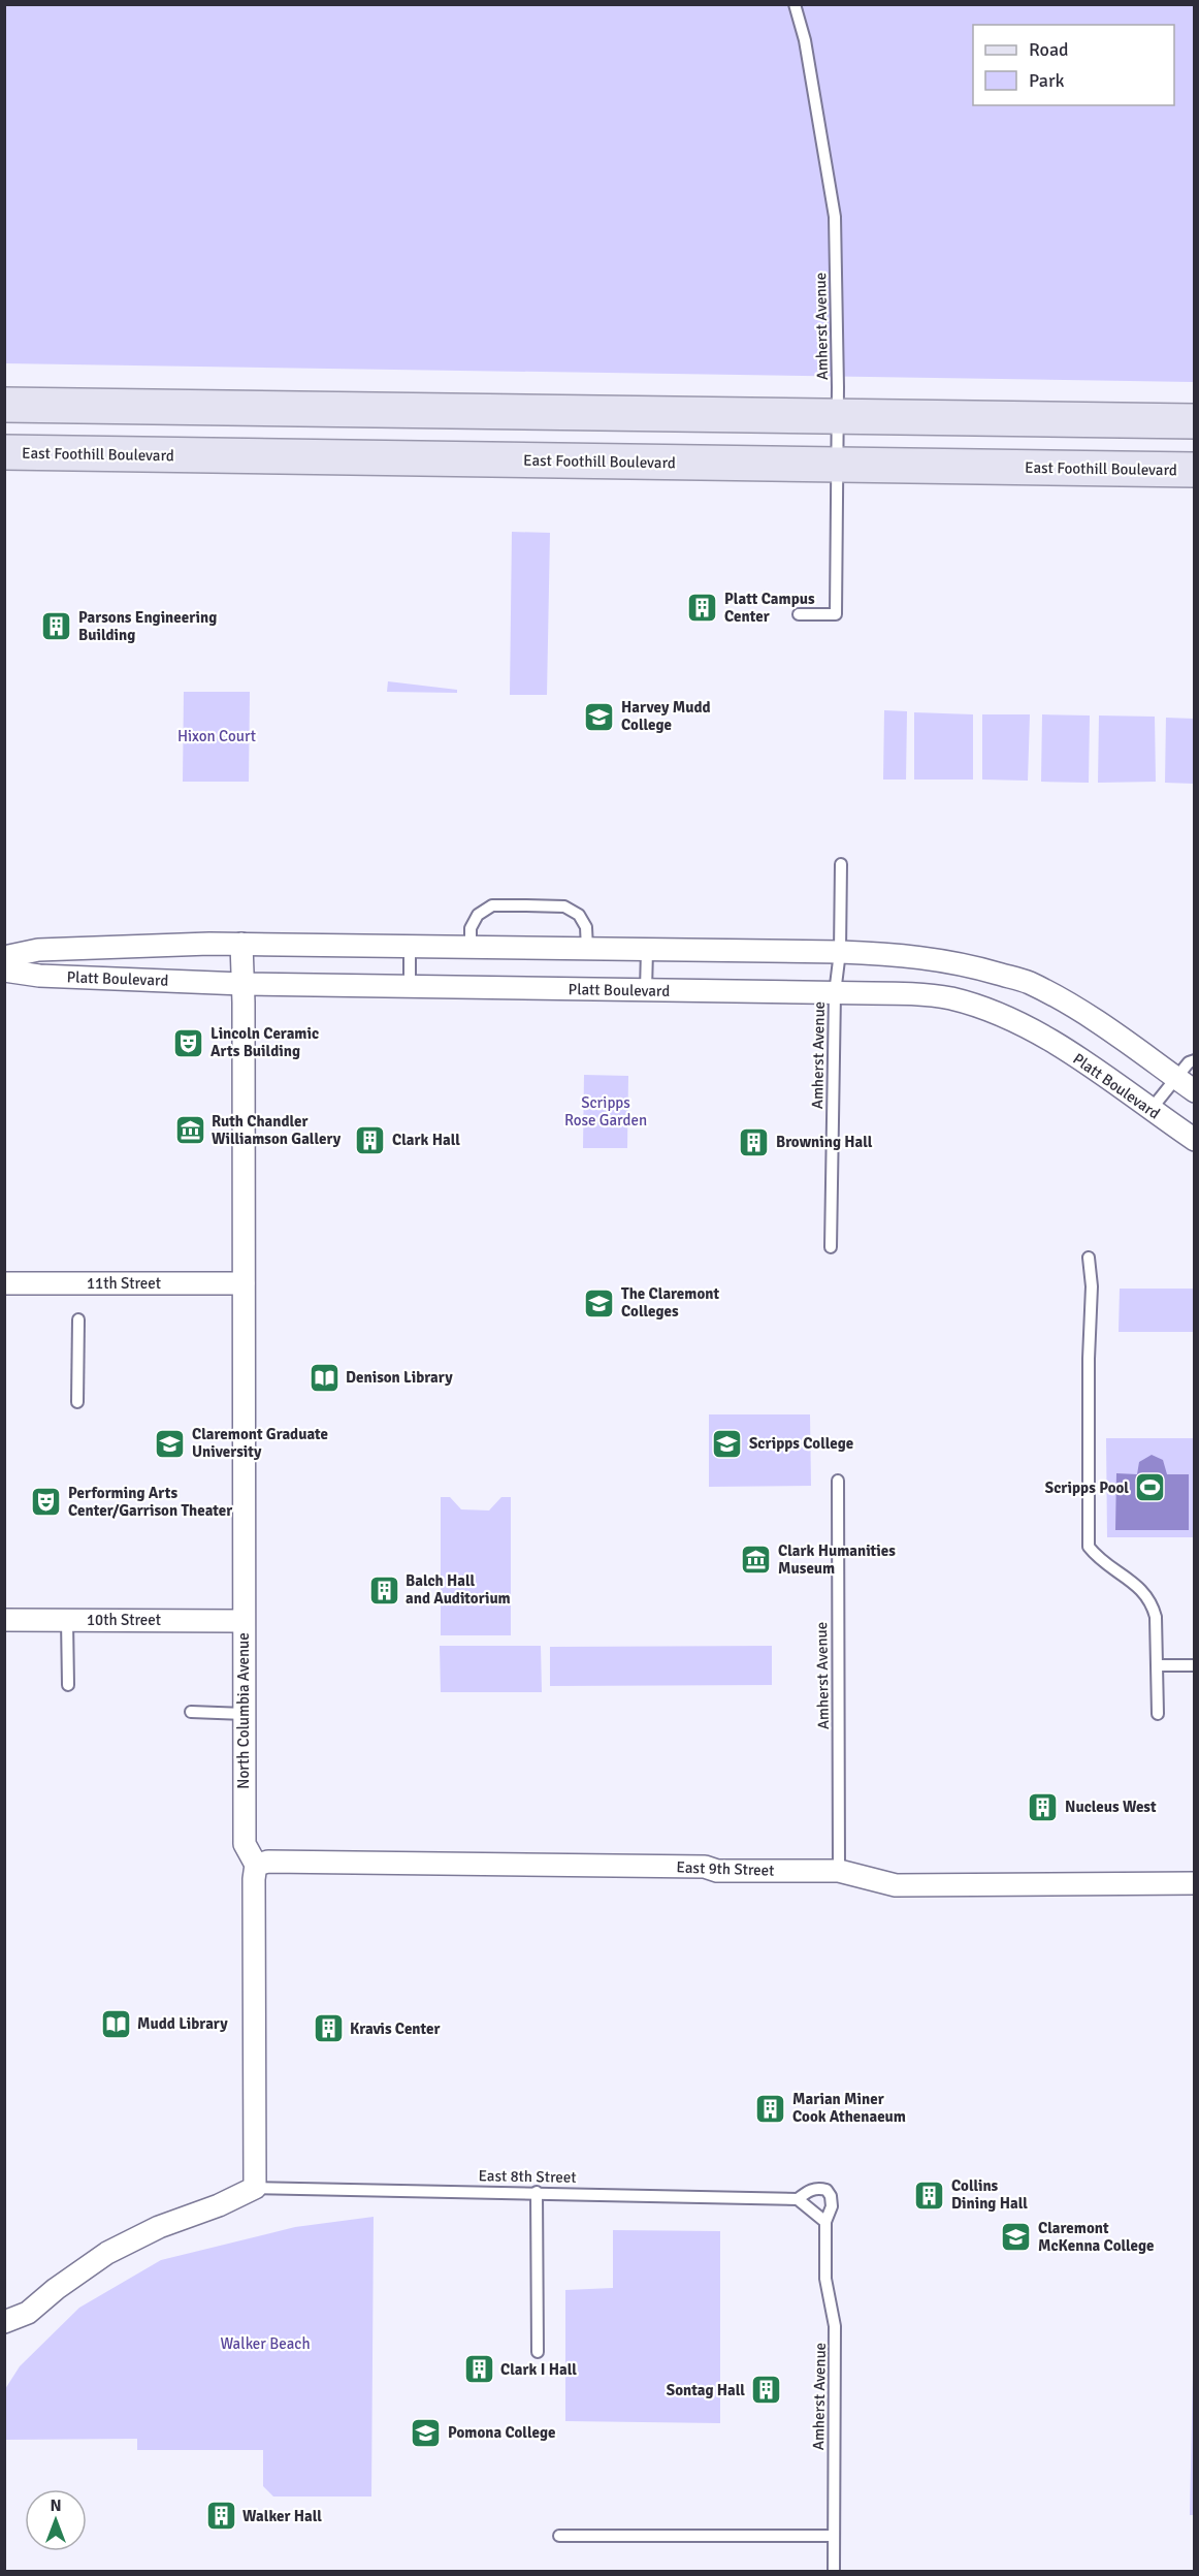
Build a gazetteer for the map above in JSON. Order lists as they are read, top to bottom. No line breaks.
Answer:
{"streets":{"main road":["East Foothill Boulevard"],"street":["Platt Boulevard","11th Street","10th Street","North Columbia Avenue","East 9th Street"],"lane":["Amherst Avenue","East 8th Street"]},"crossings":[["Amherst Avenue","East Foothill Boulevard"],["Amherst Avenue","Platt Boulevard"],["Amherst Avenue","East 9th Street"],["Amherst Avenue","East 8th Street"],["Platt Boulevard","North Columbia Avenue"],["11th Street","North Columbia Avenue"],["10th Street","North Columbia Avenue"],["North Columbia Avenue","East 9th Street"],["North Columbia Avenue","East 8th Street"]],"parks":["Hixon Court","Scripps Rose Garden","Walker Beach"],"places":{"building":["Platt Campus Center","Parsons Engineering Building","Clark Hall","Browning Hall","Balch Hall and Auditorium","Nucleus West","Kravis Center","Marian Miner Cook Athenaeum","Collins Dining Hall","Clark I Hall","Sontag Hall","Walker Hall"],"school or university":["Harvey Mudd College","The Claremont Colleges","Claremont Graduate University","Scripps College","Claremont McKenna College","Pomona College"],"theatre":["Lincoln Ceramic Arts Building","Performing Arts Center/Garrison Theater"],"museum":["Ruth Chandler Williamson Gallery","Clark Humanities Museum"],"library":["Denison Library","Mudd Library"],"sports":["Scripps Pool"]},"legend":["Road","Park"],"north":"top"}
